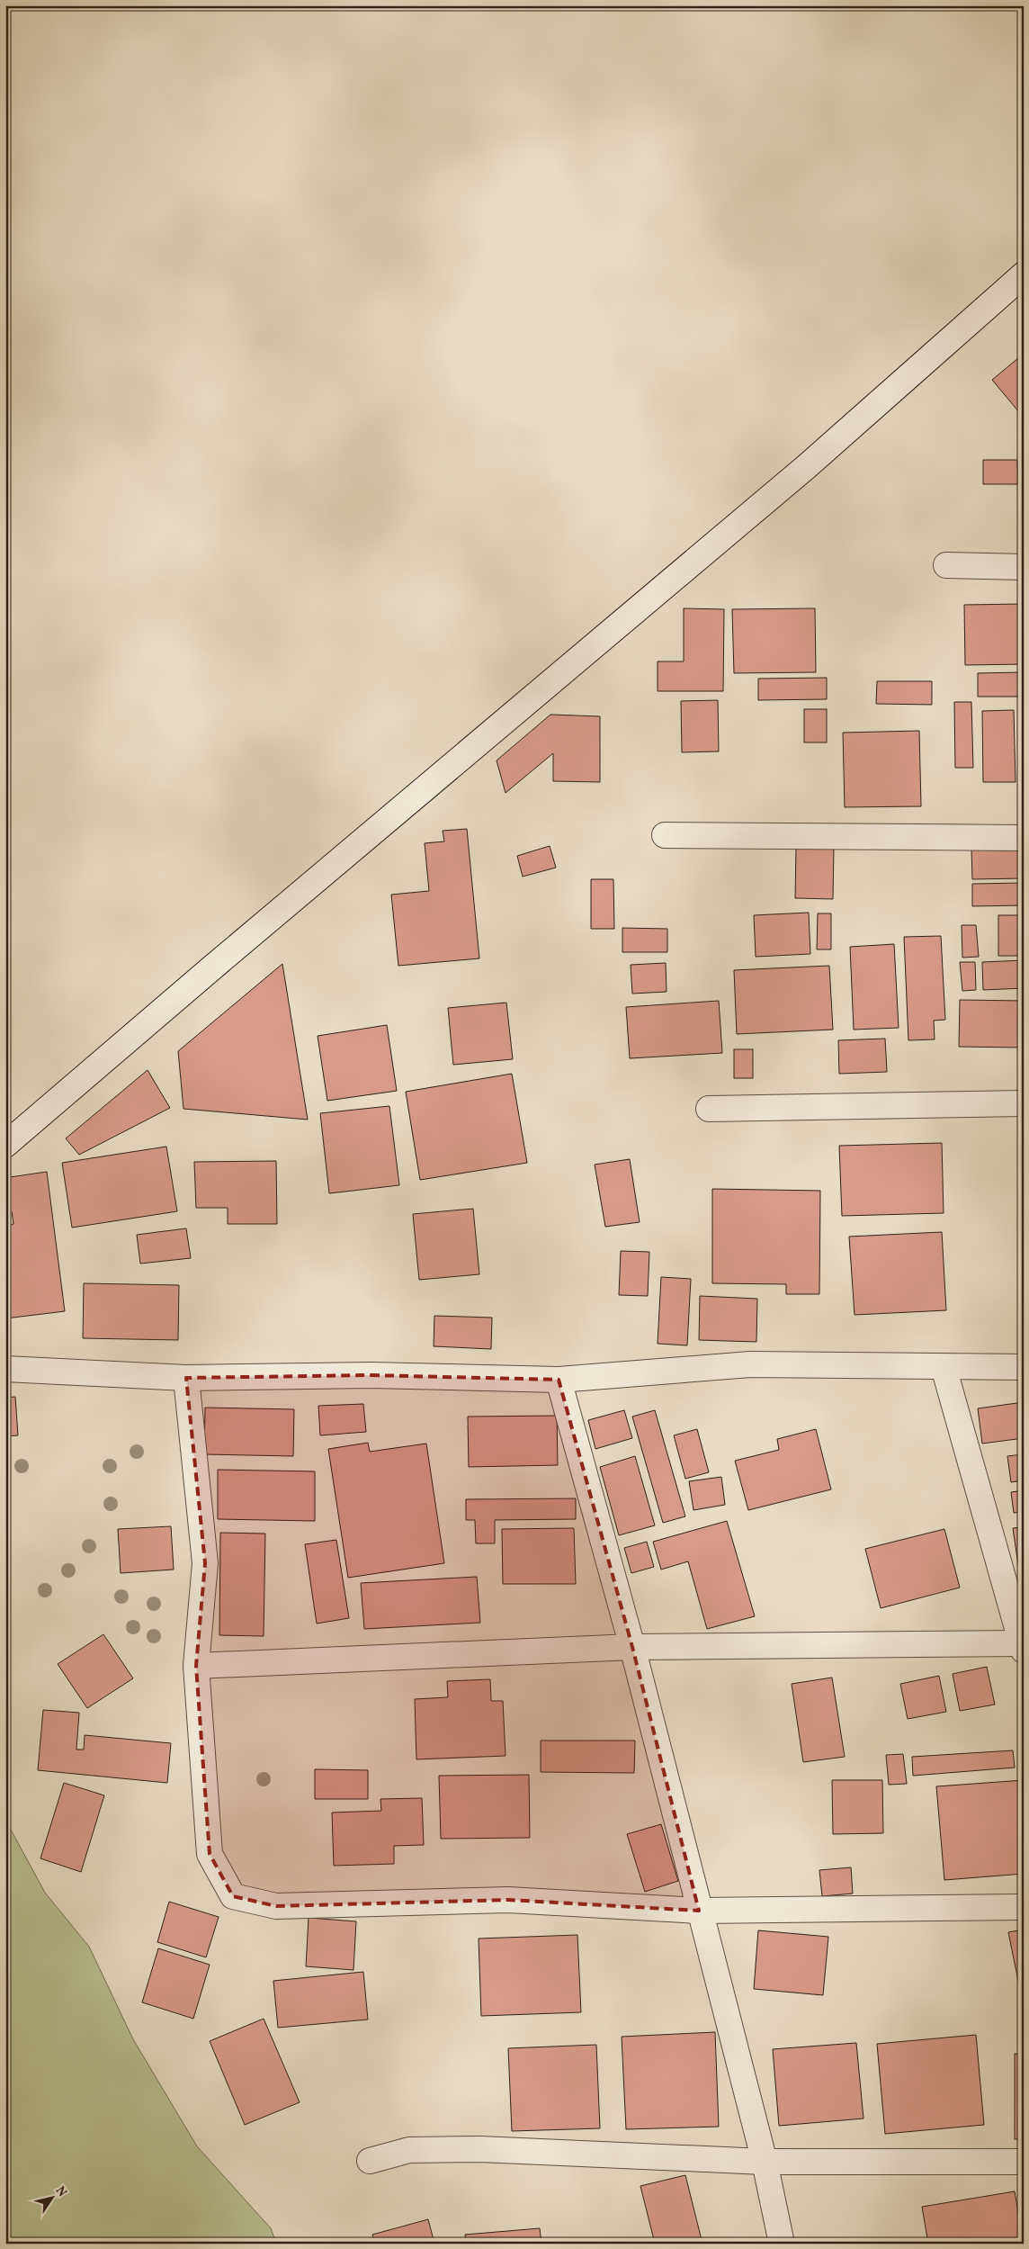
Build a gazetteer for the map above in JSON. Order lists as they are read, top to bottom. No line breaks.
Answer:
{"north":"top right"}
